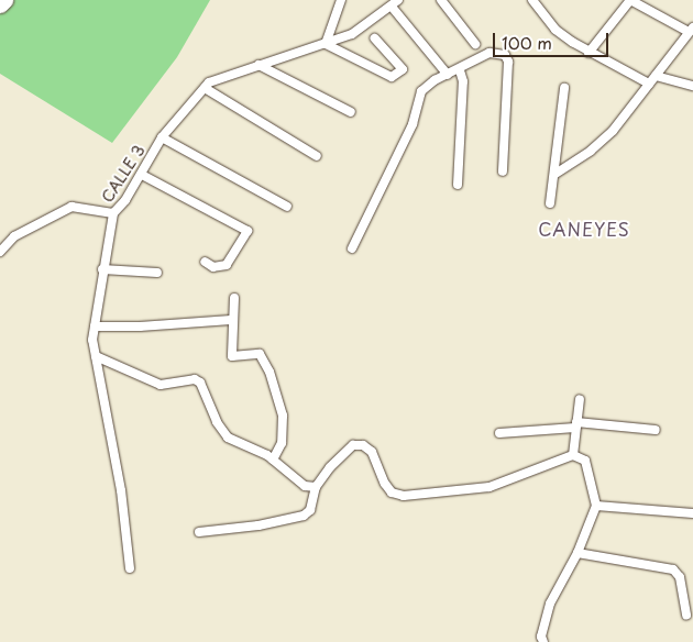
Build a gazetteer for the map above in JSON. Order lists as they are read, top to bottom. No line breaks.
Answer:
{"streets":{"street":["CALLE 3"]},"districts":["CANEYES"],"scale_bar":"100 m"}
